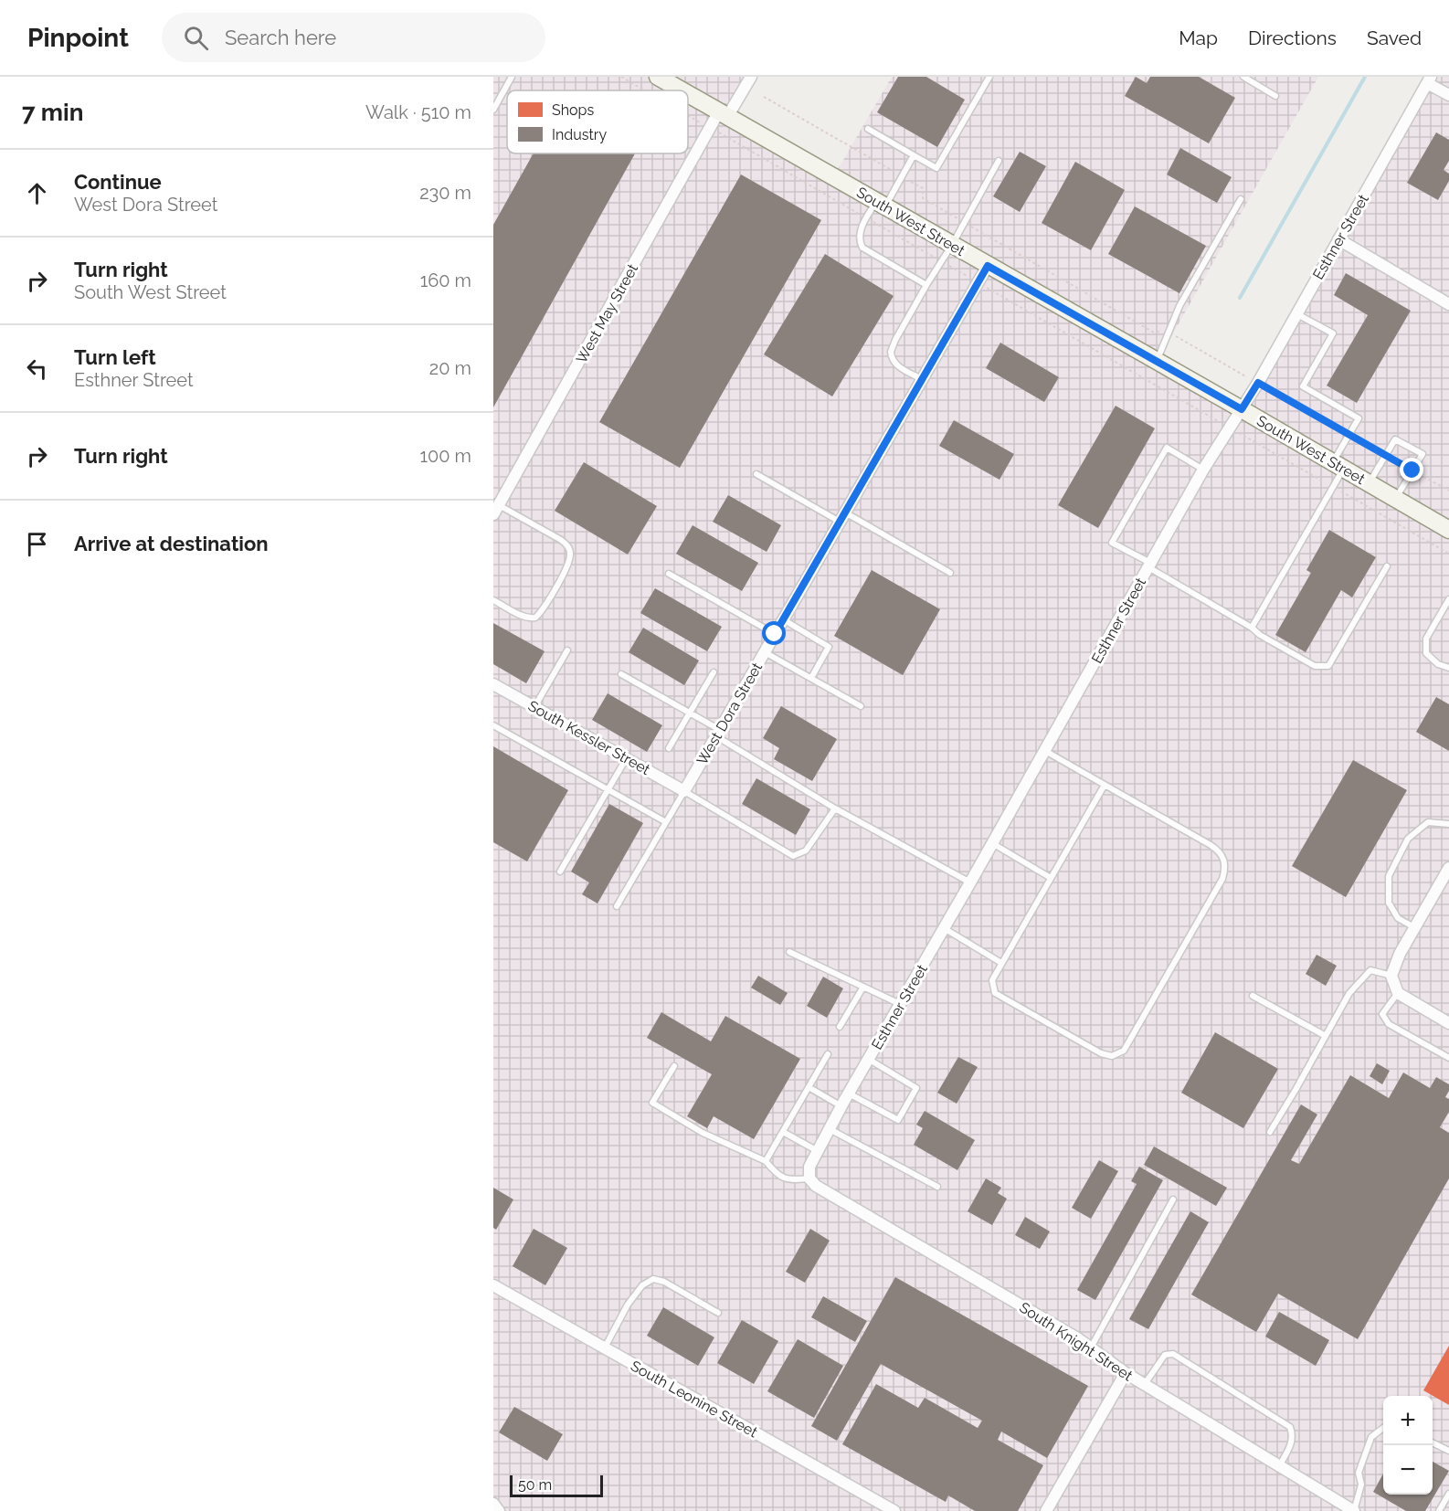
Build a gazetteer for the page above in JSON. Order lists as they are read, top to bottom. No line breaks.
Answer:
{"streets":{"main road":["South West Street"],"street":["Esthner Street","West May Street","West Dora Street","South Kessler Street","South Knight Street","South Leonine Street"]},"crossings":[["South West Street","Esthner Street"],["South West Street","West May Street"],["South West Street","West Dora Street"],["Esthner Street","South Knight Street"],["West Dora Street","South Kessler Street"]],"legend":["Shops","Industry"],"scale_bar":"50 m","page":{"header":"Pinpoint","search":"Search here","nav":["Map","Directions","Saved"],"heading":["7 min","Walk · 510 m"],"list":[["Continue","West Dora Street","230 m"],["Turn right","South West Street","160 m"],["Turn left","Esthner Street","20 m"],["Turn right","100 m"],"Arrive at destination"],"map_buttons":["+","−"],"scale":"50 m"}}
